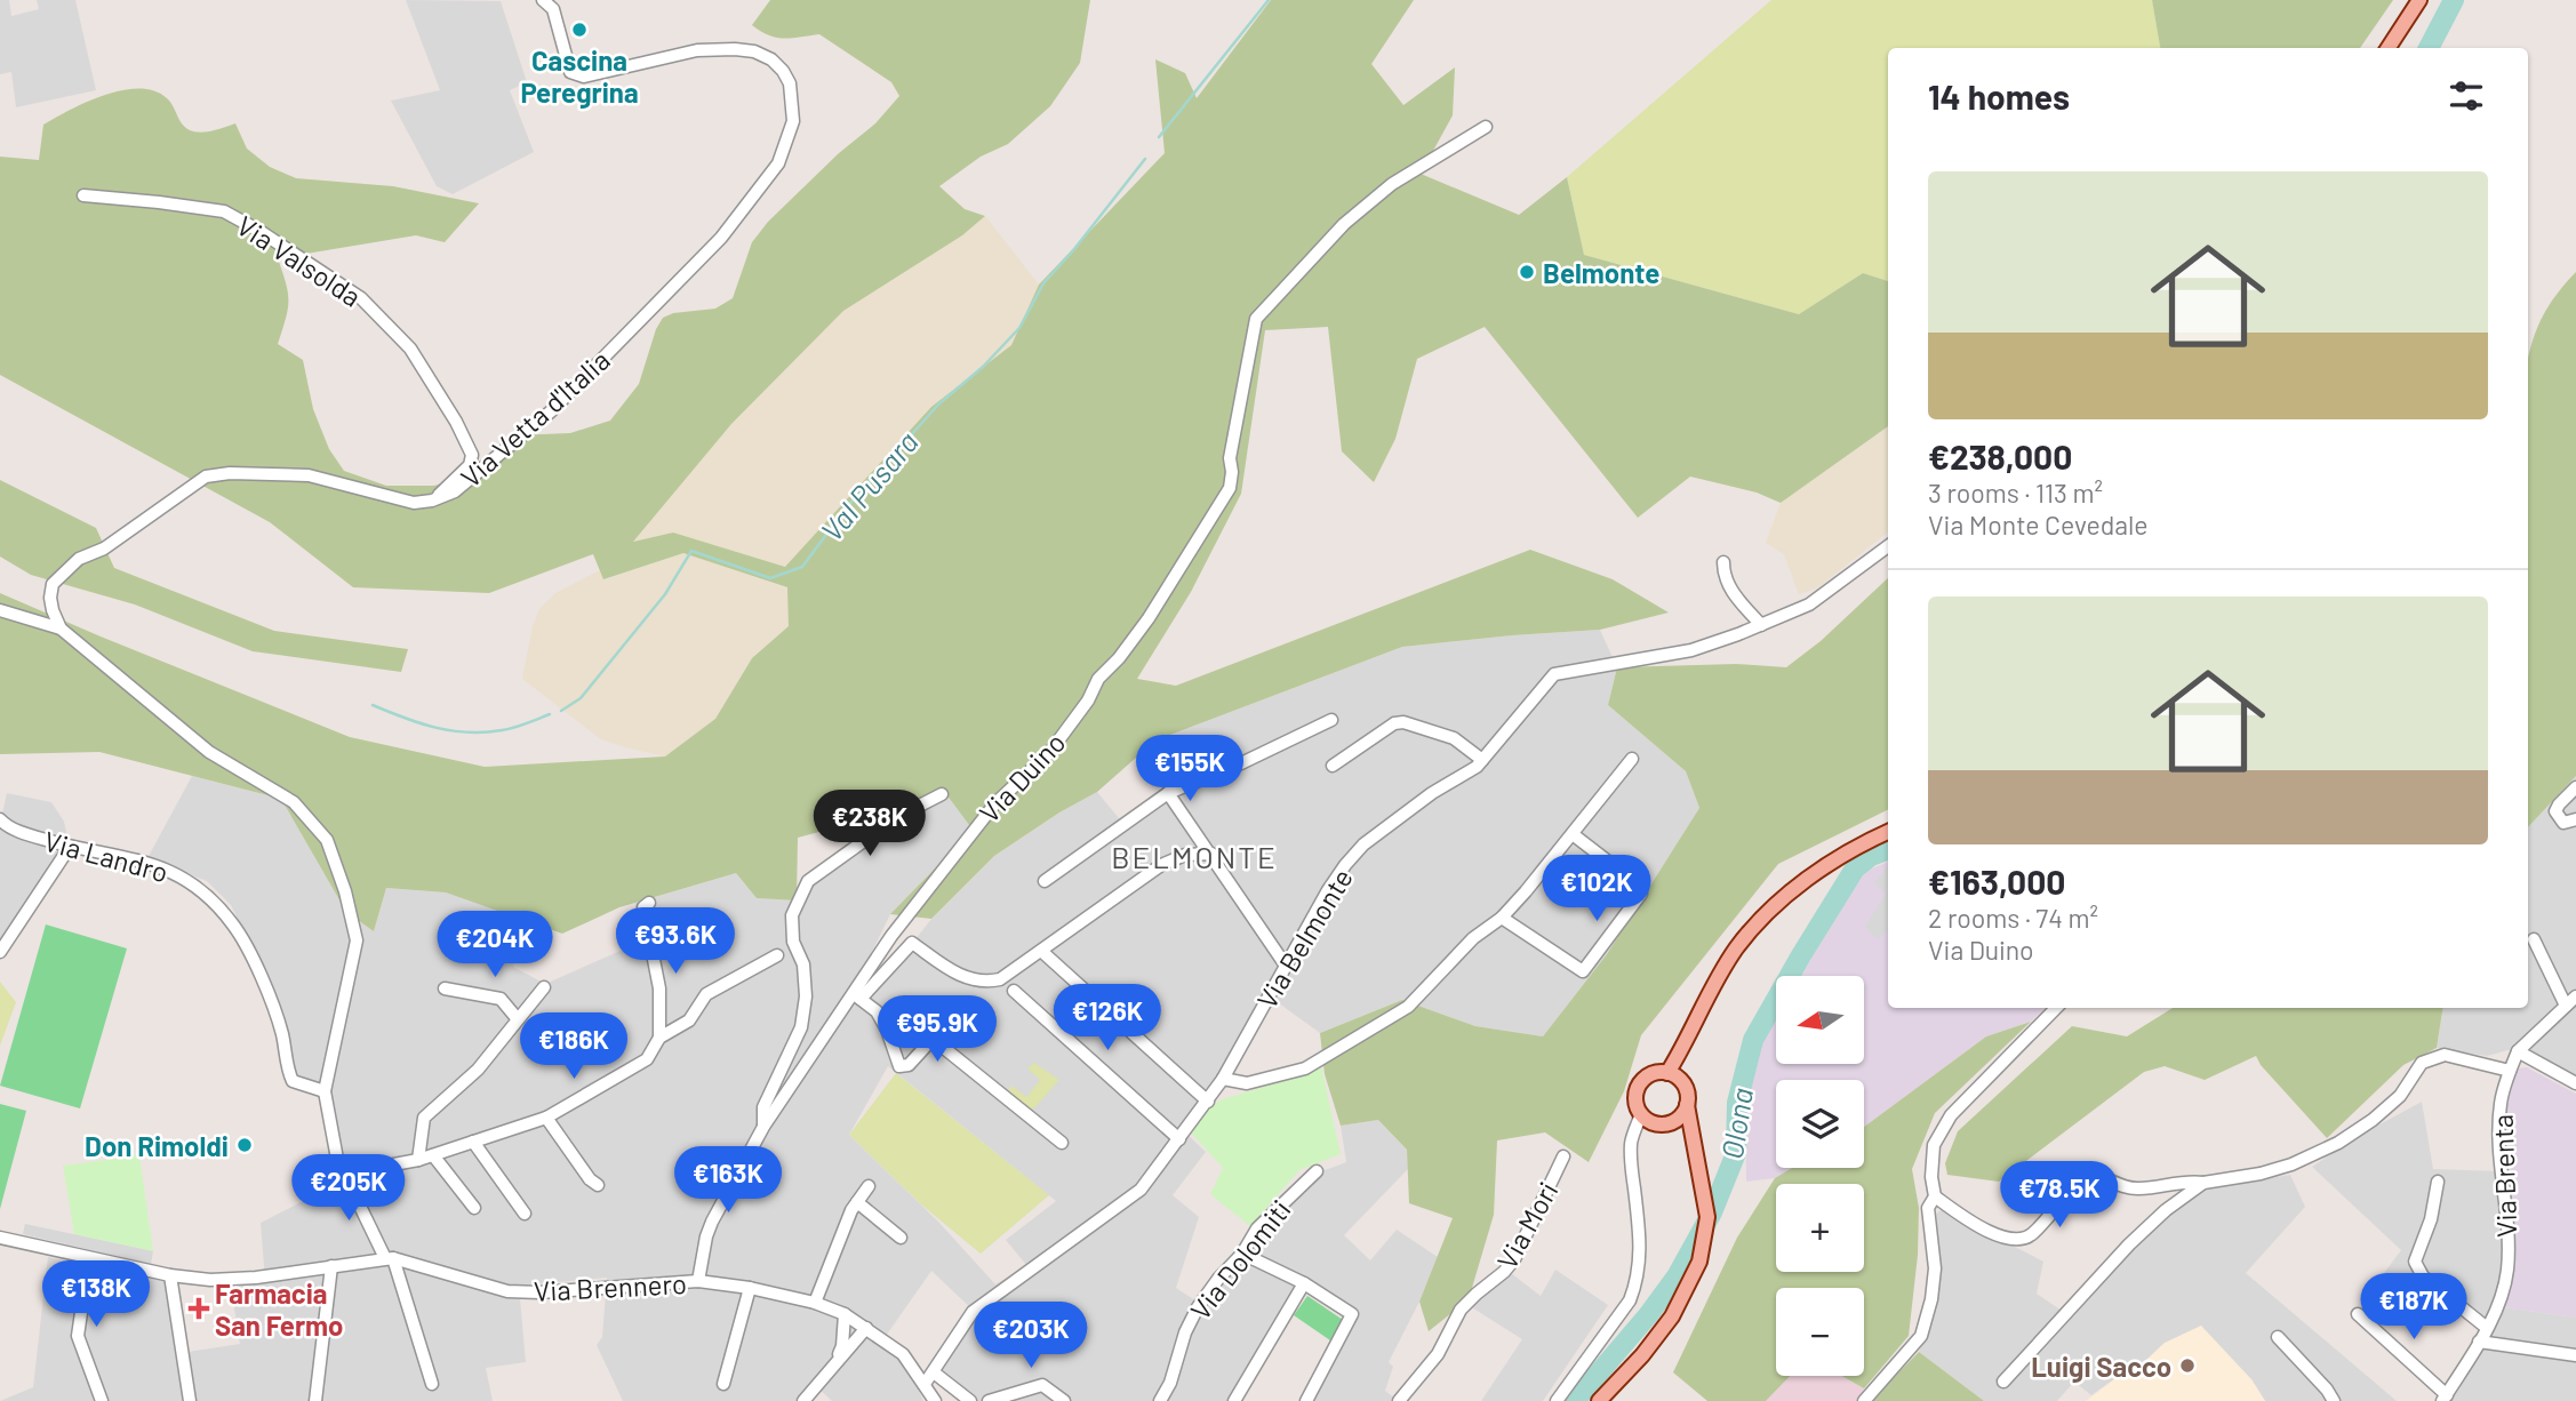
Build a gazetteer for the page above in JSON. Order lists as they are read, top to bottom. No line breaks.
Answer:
{"streets":{"street":["Via Valsolda","Via Vetta d'Italia","Via Duino","Via Landro","Via Belmonte","Via Brenta","Via Mori","Via Dolomiti","Via Brennero"]},"crossings":[["Via Valsolda","Via Vetta d'Italia"],["Via Duino","Via Brennero"],["Via Belmonte","Via Brennero"]],"districts":["BELMONTE"],"water":["Val Pusara","Olona"],"places":{"other":["Cascina Peregrina","Belmonte","Don Rimoldi","Luigi Sacco"],"health":["Farmacia San Fermo"]},"north":"left","page":{"heading":"14 homes","list":[{"name":"€238,000","note":"3 rooms · 113 m² · Via Monte Cevedale"},{"name":"€163,000","note":"2 rooms · 74 m² · Via Duino"}],"price":["€155K","€238K","€102K","€93.6K","€204K","€126K","€95.9K","€186K","€163K","€205K","€78.5K","€138K","€187K","€203K"],"map_buttons":["+","−"]}}
